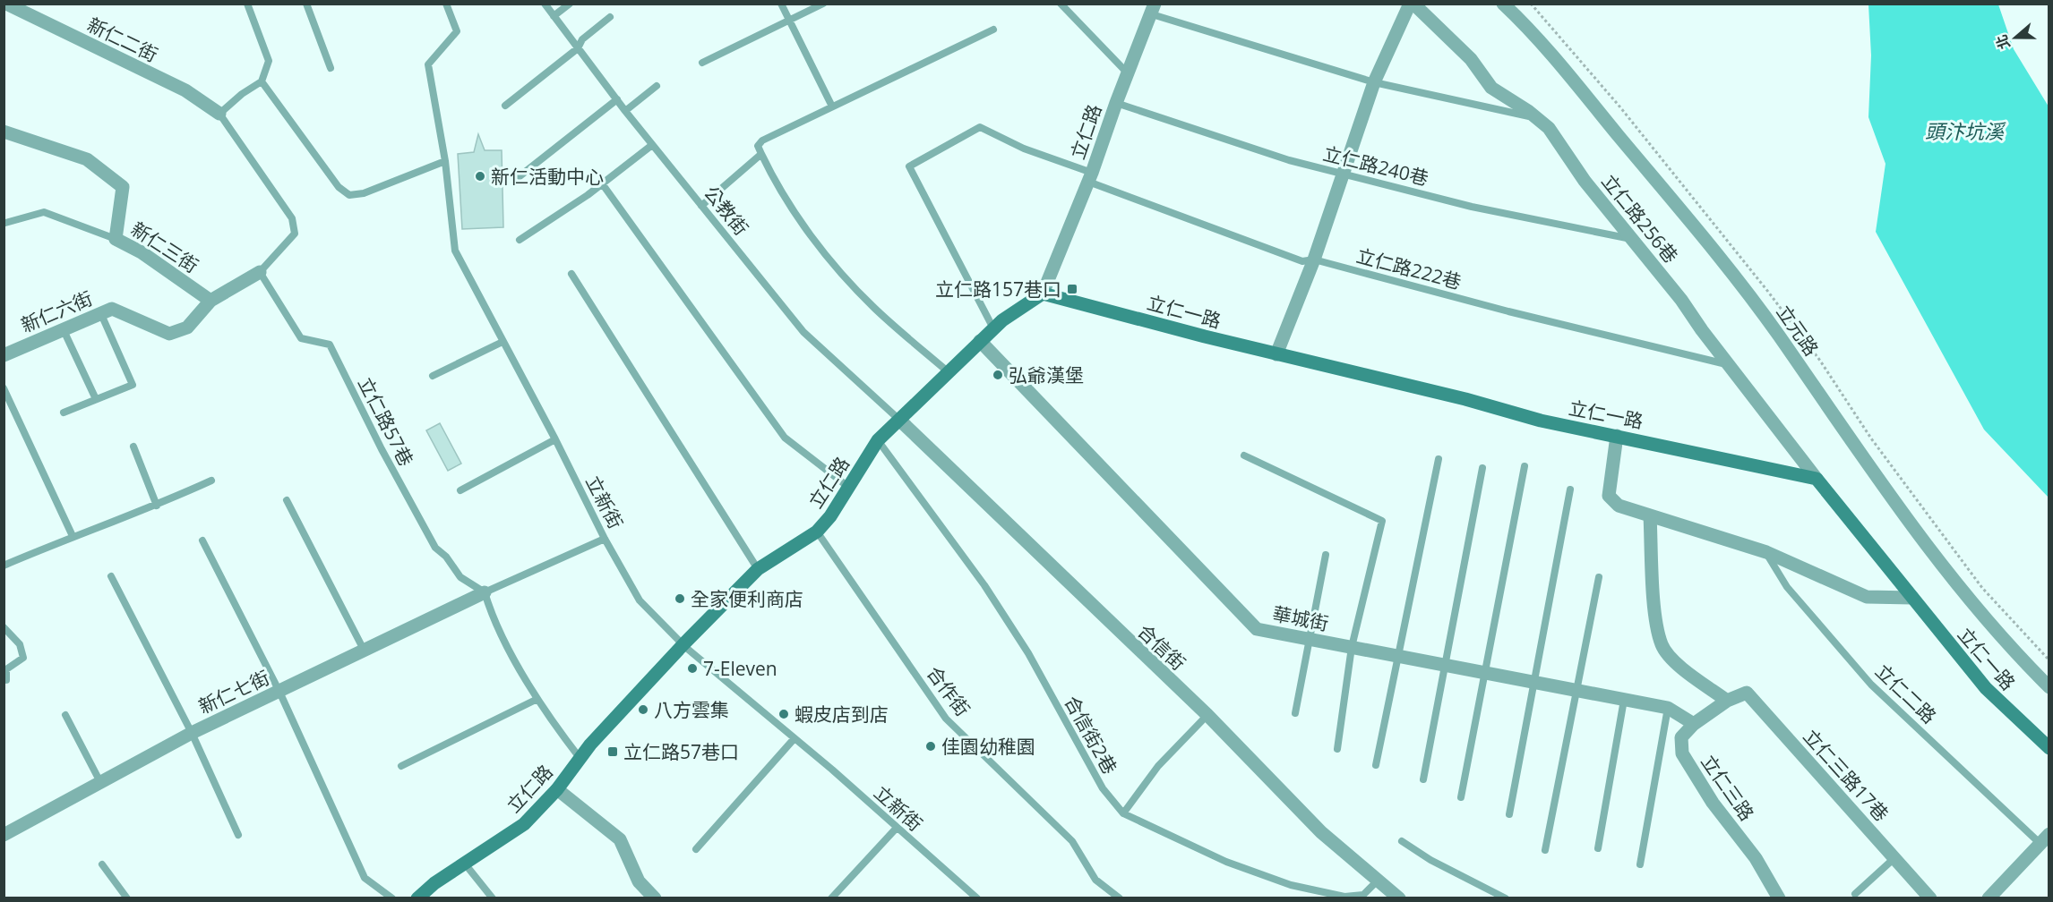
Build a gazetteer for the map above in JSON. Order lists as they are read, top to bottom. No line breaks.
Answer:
{"streets":{"street":["新仁二街","立仁路","立仁路256巷","新仁三街","新仁六街","立仁一路","立元路","華城街","合信街","新仁七街","立仁三路17巷","立仁三路"],"lane":["立仁路240巷","公教街","立仁路222巷","立仁路57巷","立新街","合作街","立仁二路","合信街2巷"]},"crossings":[["立仁路","立仁路240巷"],["立仁路","公教街"],["立仁路","立仁路222巷"],["立仁路","立仁一路"],["立仁路","立新街"],["立仁路","華城街"],["立仁路","合信街"],["立仁路","合作街"],["立仁路","合信街2巷"],["立仁路240巷","立仁路256巷"],["公教街","合信街"],["立仁路256巷","立仁路222巷"],["立仁路256巷","立仁一路"],["新仁三街","新仁六街"],["新仁六街","立仁路57巷"],["立仁路57巷","新仁七街"],["華城街","立仁三路"],["合信街","合信街2巷"],["立仁三路17巷","立仁三路"]],"water":["頭汴坑溪"],"places":{"other":["新仁活動中心","弘爺漢堡","全家便利商店","7-Eleven","八方雲集","蝦皮店到店","佳園幼稚園"],"transit":["立仁路157巷口","立仁路57巷口"]},"north":"left"}
